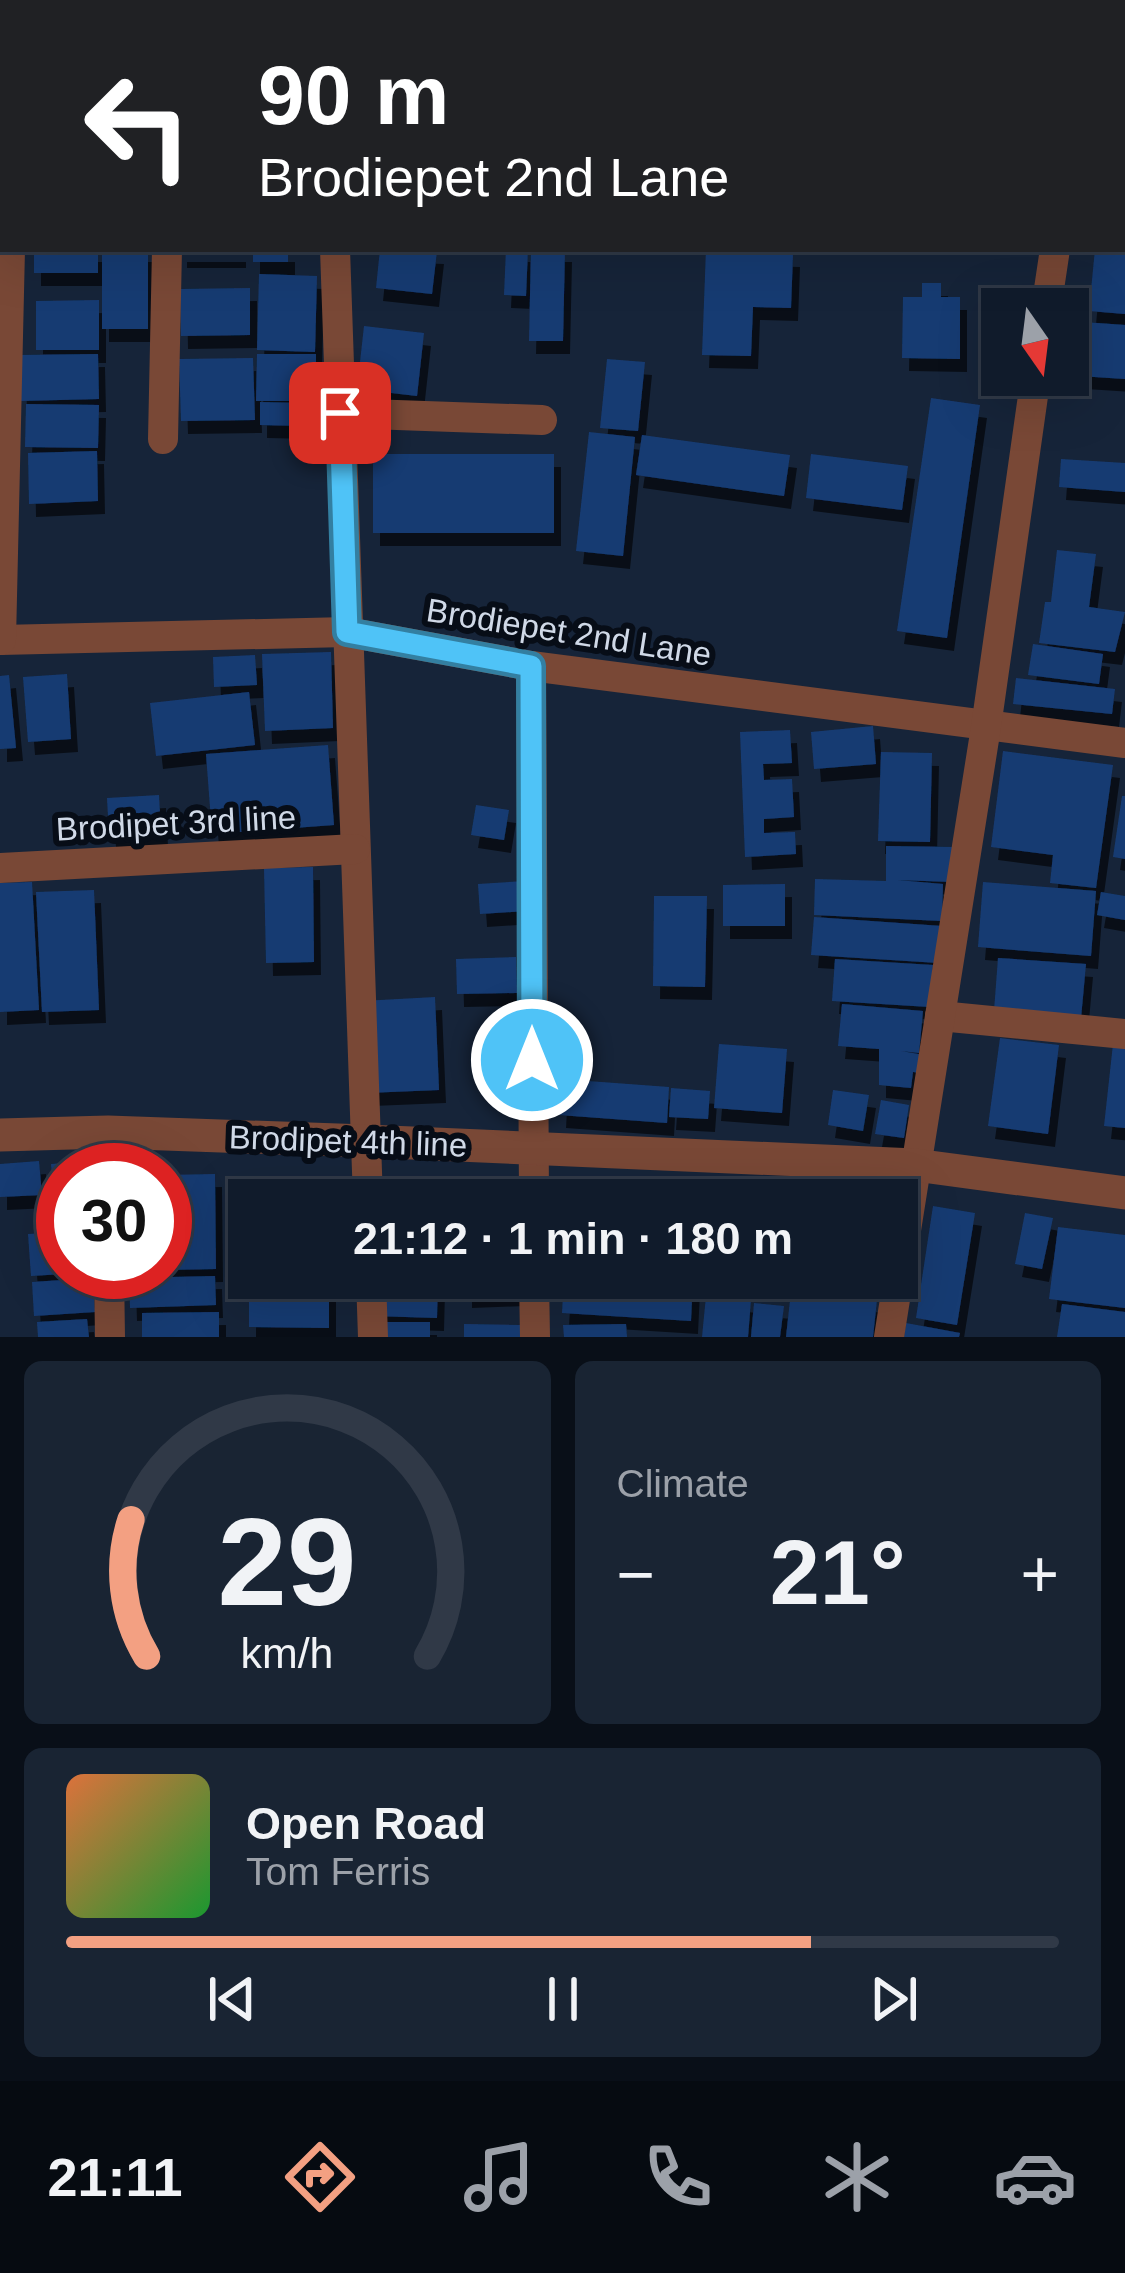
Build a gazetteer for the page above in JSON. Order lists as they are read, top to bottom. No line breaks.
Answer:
{"streets":{"street":["Brodiepet 2nd Lane","Brodipet 3rd line","Brodipet 4th line"]},"north":"bottom","page":{"turn":["90 m","Brodiepet 2nd Lane"],"limit":"30","trip":"21:12 · 1 min · 180 m","tile":"Climate","heat":["−","21°","+"],"song":["Open Road","Tom Ferris"],"tabs":"21:11","gauge":["29","km/h"]}}
